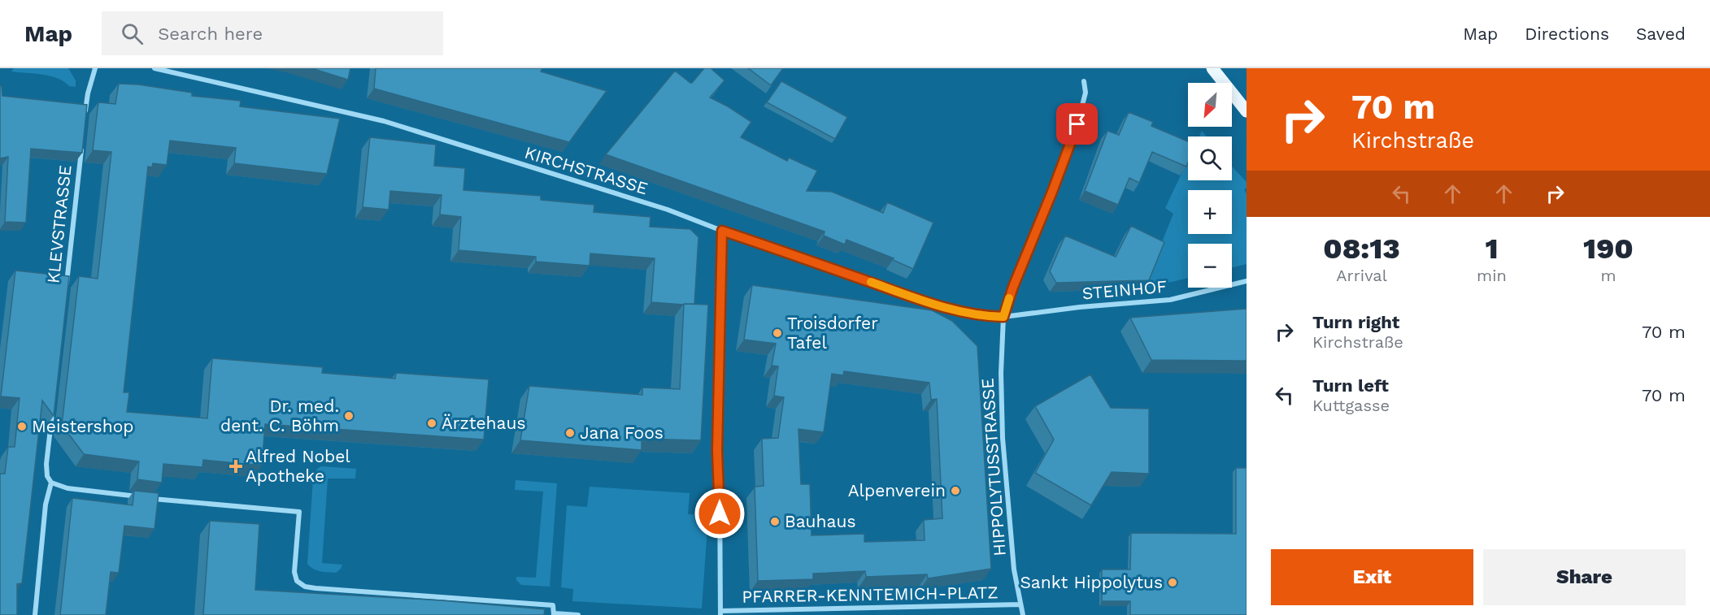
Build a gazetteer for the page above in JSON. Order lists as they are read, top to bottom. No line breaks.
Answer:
{"streets":{"street":["KIRCHSTRASSE","KLEVSTRASSE","STEINHOF","HIPPOLYTUSSTRASSE","PFARRER-KENNTEMICH-PLATZ"]},"crossings":[["KIRCHSTRASSE","STEINHOF"],["KIRCHSTRASSE","HIPPOLYTUSSTRASSE"],["KIRCHSTRASSE","PFARRER-KENNTEMICH-PLATZ"],["STEINHOF","HIPPOLYTUSSTRASSE"],["HIPPOLYTUSSTRASSE","PFARRER-KENNTEMICH-PLATZ"]],"places":{"other":["Troisdorfer Tafel","Dr. med. dent. C. Böhm","Ärztehaus","Meistershop","Jana Foos","Alpenverein","Bauhaus","Sankt Hippolytus"],"health":["Alfred Nobel Apotheke"]},"north":"bottom left","page":{"header":"Map","search":"Search here","nav":["Map","Directions","Saved"],"turn":["70 m","Kirchstraße"],"map_buttons":["+","−"],"eta":["08:13","Arrival","1","min","190","m"],"list":[{"name":"Turn right","note":"Kirchstraße","value":"70 m"},{"name":"Turn left","note":"Kuttgasse","value":"70 m"}],"buttons":["Exit","Share"]}}
